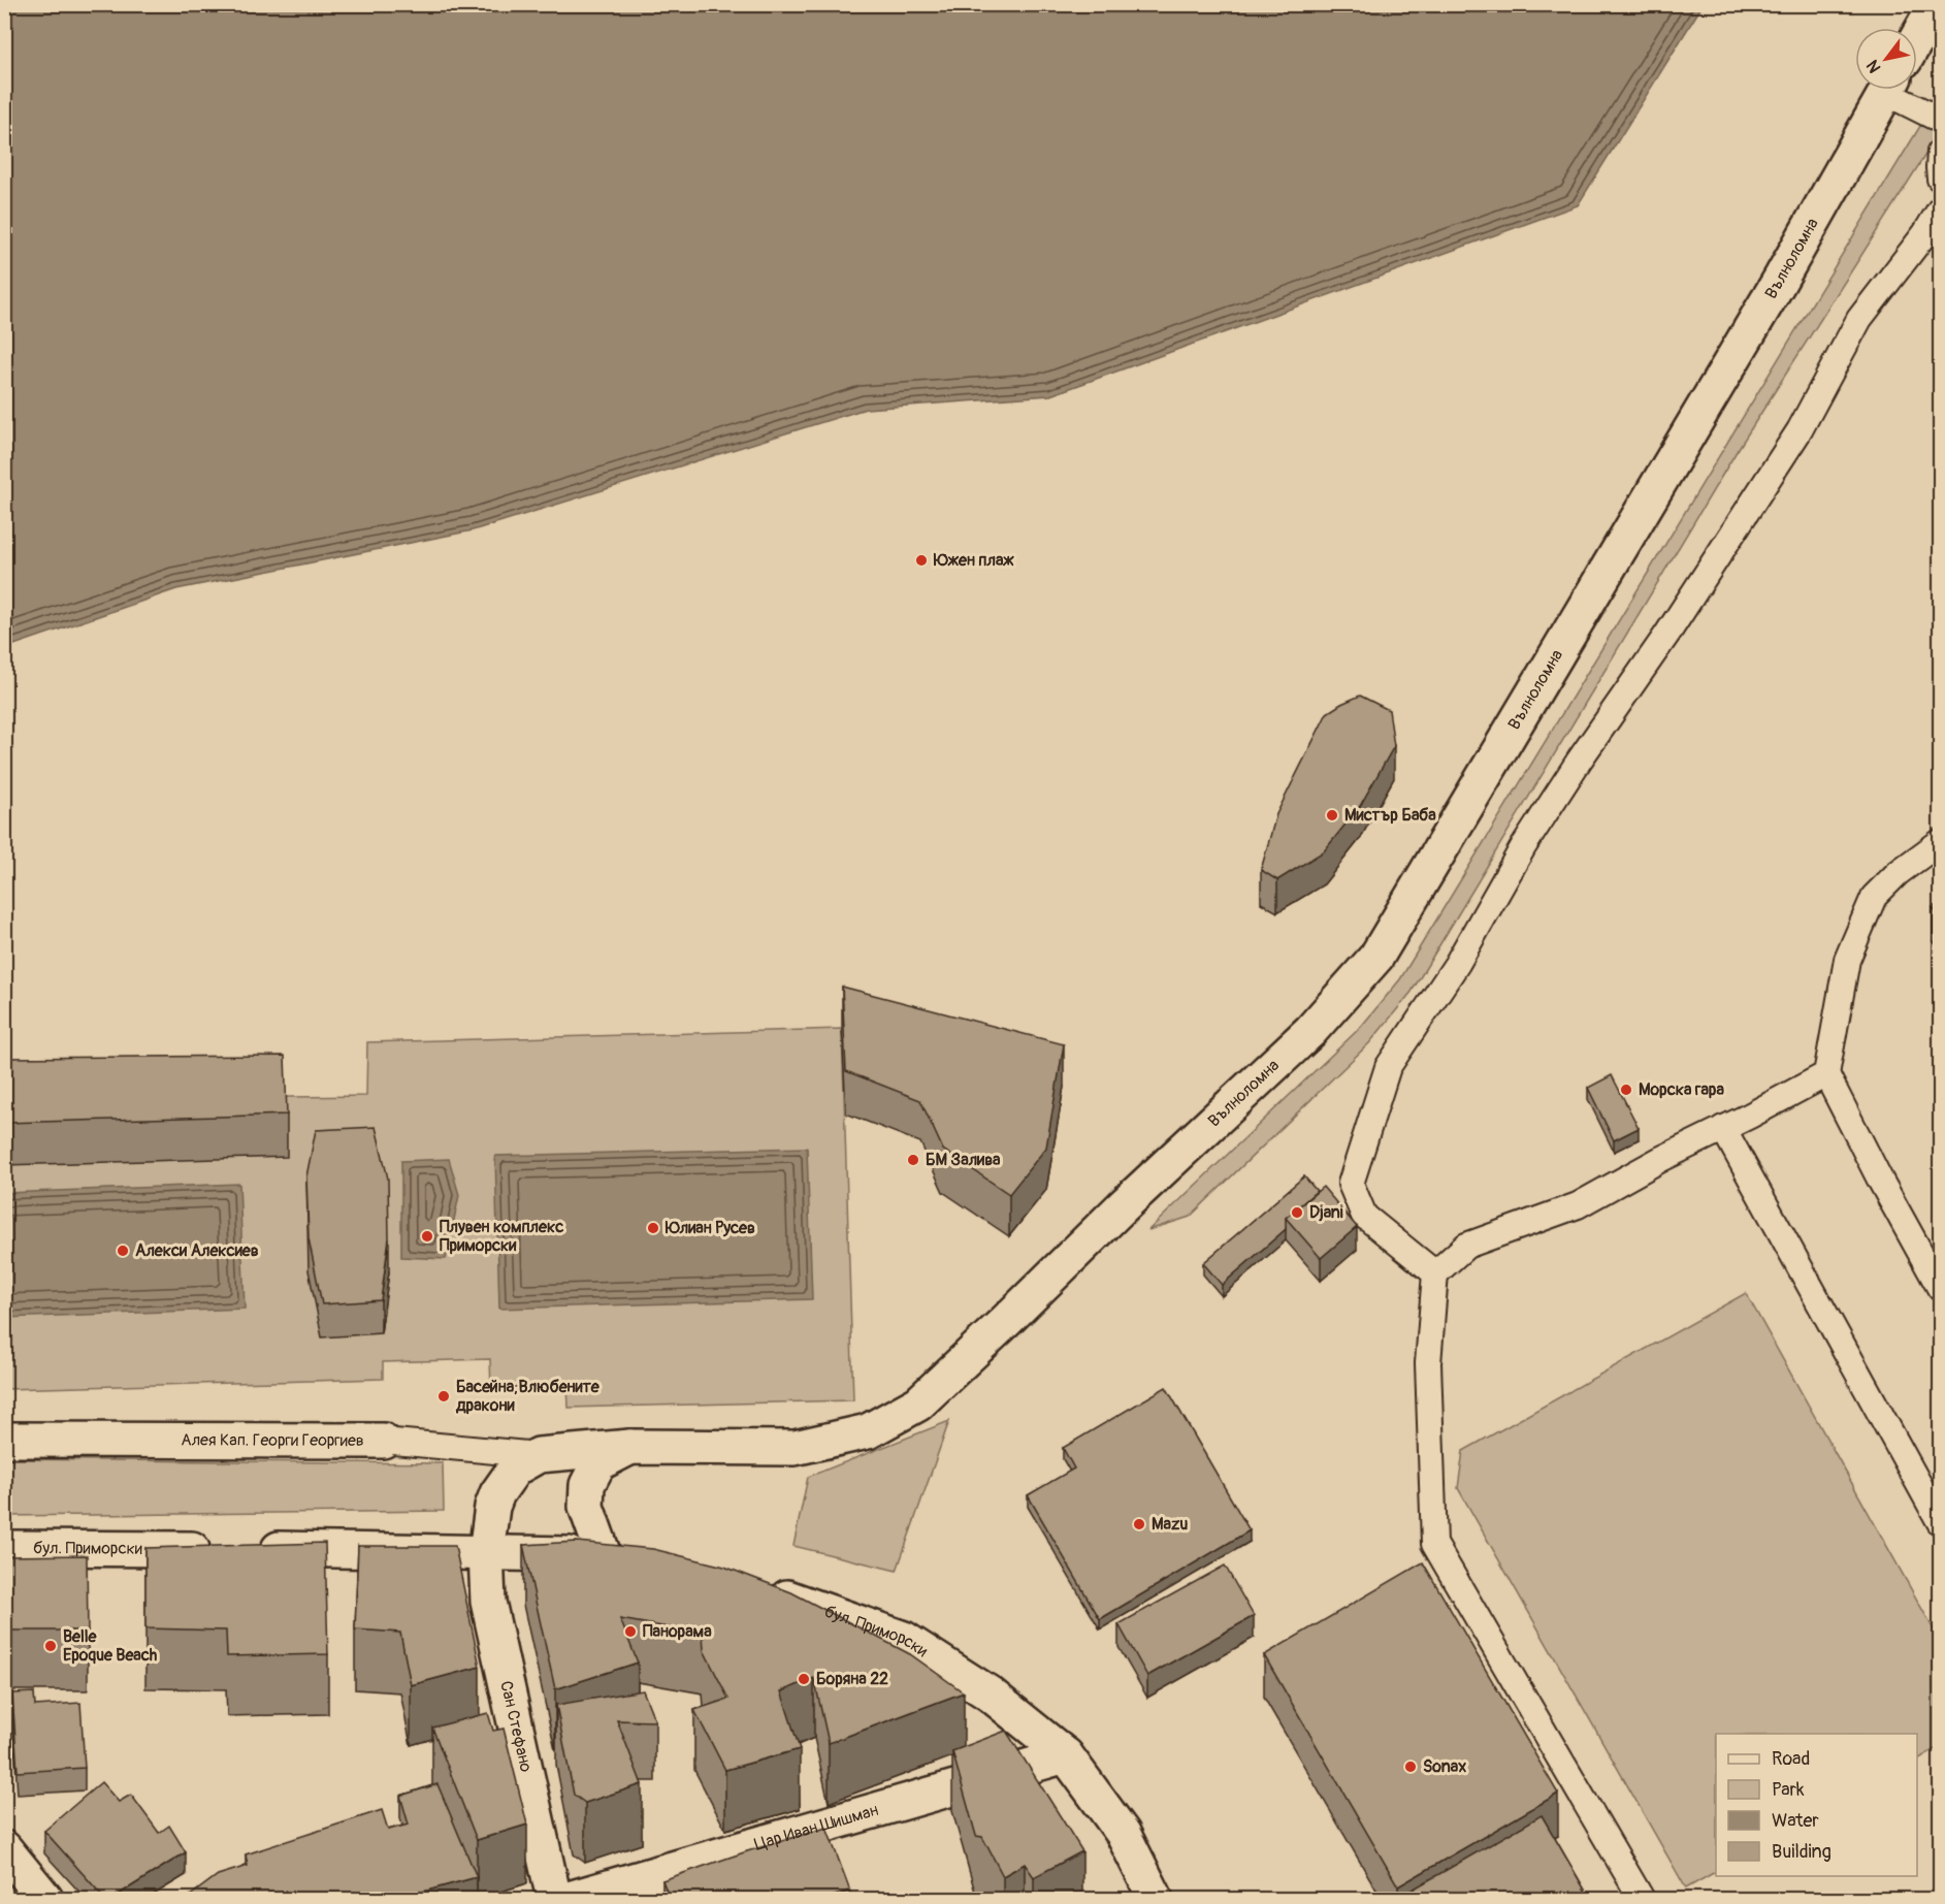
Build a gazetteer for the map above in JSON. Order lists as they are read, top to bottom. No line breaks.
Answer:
{"streets":{"street":["Вълноломна","Алея Кап. Георги Георгиев","бул. Приморски","Сан Стефано","Цар Иван Шишман"]},"crossings":[["Вълноломна","Алея Кап. Георги Георгиев"],["Вълноломна","Сан Стефано"],["Алея Кап. Георги Георгиев","Сан Стефано"],["бул. Приморски","Сан Стефано"],["бул. Приморски","Цар Иван Шишман"]],"places":["Южен плаж","Мистър Баба","Морска гара","БМ Залива","Djani","Юлиан Русев","Плувен комплекс Приморски","Алекси Алексиев","Басейна;Влюбените дракони","Mazu","Панорама","Belle Epoque Beach","Боряна 22","Sonax"],"legend":["Road","Park","Water","Building"],"north":"bottom left"}
